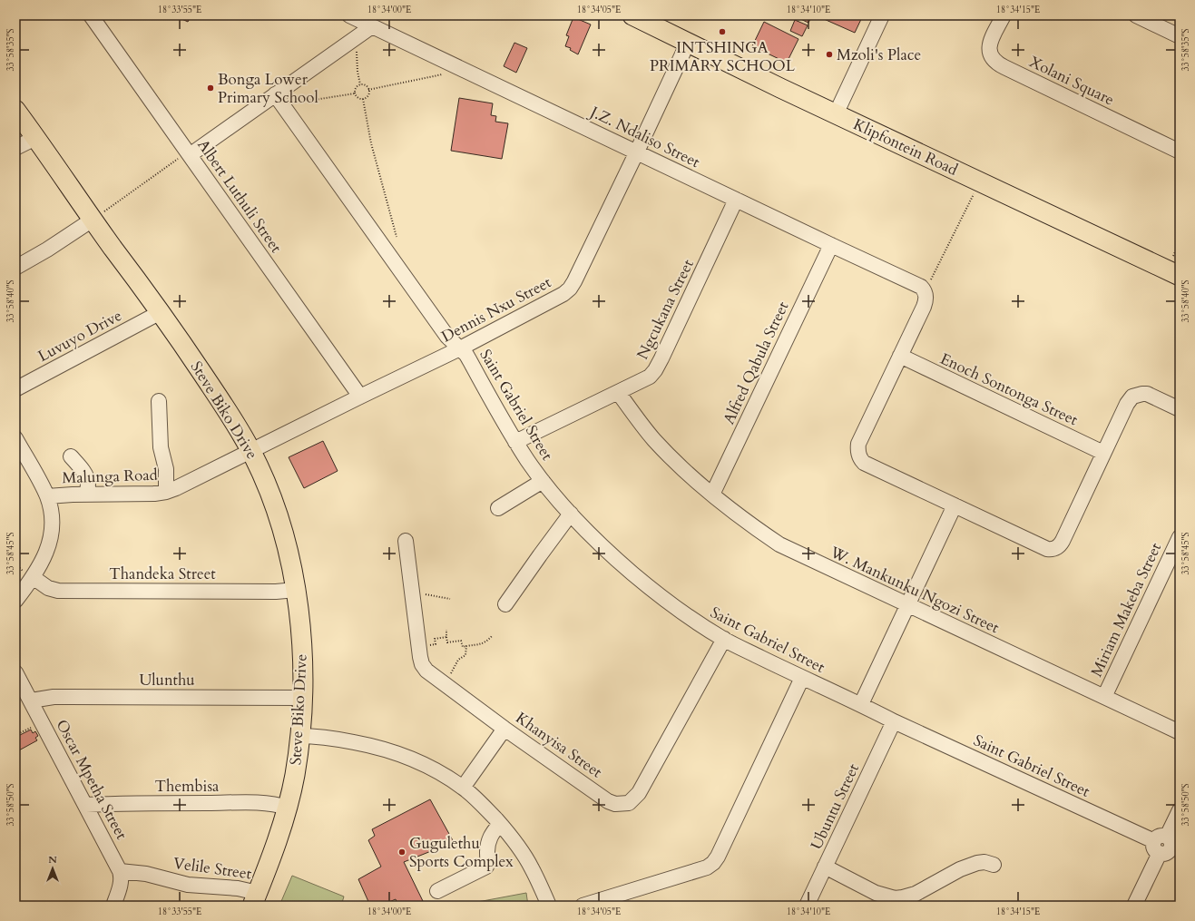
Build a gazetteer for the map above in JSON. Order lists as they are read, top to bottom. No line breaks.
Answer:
{"streets":{"main road":["Klipfontein Road","Steve Biko Drive"],"street":["Xolani Square","J.Z. Ndaliso Street","Albert Luthuli Street","Dennis Nxu Street","Ngcukana Street","Luvuyo Drive","Alfred Qabula Street","Enoch Sontonga Street","Saint Gabriel Street","Malunga Road","Thandeka Street","W. Mankunku Ngozi Street","Miriam Makeba Street","Ulunthu","Khanyisa Street","Oscar Mpetha Street","Thembisa","Ubuntu Street","Velile Street"]},"crossings":[["J.Z. Ndaliso Street","Dennis Nxu Street"],["J.Z. Ndaliso Street","Ngcukana Street"],["J.Z. Ndaliso Street","Alfred Qabula Street"],["Klipfontein Road","Dennis Nxu Street"],["Albert Luthuli Street","Dennis Nxu Street"],["Dennis Nxu Street","Saint Gabriel Street"],["Dennis Nxu Street","Steve Biko Drive"],["Dennis Nxu Street","Malunga Road"],["Ngcukana Street","Saint Gabriel Street"],["Ngcukana Street","W. Mankunku Ngozi Street"],["Luvuyo Drive","Steve Biko Drive"],["Alfred Qabula Street","W. Mankunku Ngozi Street"],["Saint Gabriel Street","Khanyisa Street"],["Saint Gabriel Street","Ubuntu Street"],["Steve Biko Drive","Malunga Road"],["Steve Biko Drive","Thandeka Street"],["Steve Biko Drive","Ulunthu"],["Steve Biko Drive","Thembisa"],["Steve Biko Drive","Velile Street"],["W. Mankunku Ngozi Street","Miriam Makeba Street"],["Ulunthu","Oscar Mpetha Street"],["Oscar Mpetha Street","Thembisa"],["Oscar Mpetha Street","Velile Street"]],"places":["INTSHINGA PRIMARY SCHOOL","Mzoli's Place","Bonga Lower Primary School","Gugulethu Sports Complex"],"north":"top","coordinates":["18°33'55\"E","18°34'00\"E","18°34'05\"E","18°34'10\"E","18°34'15\"E","33°58'35\"S","33°58'40\"S","33°58'45\"S","33°58'50\"S"]}
